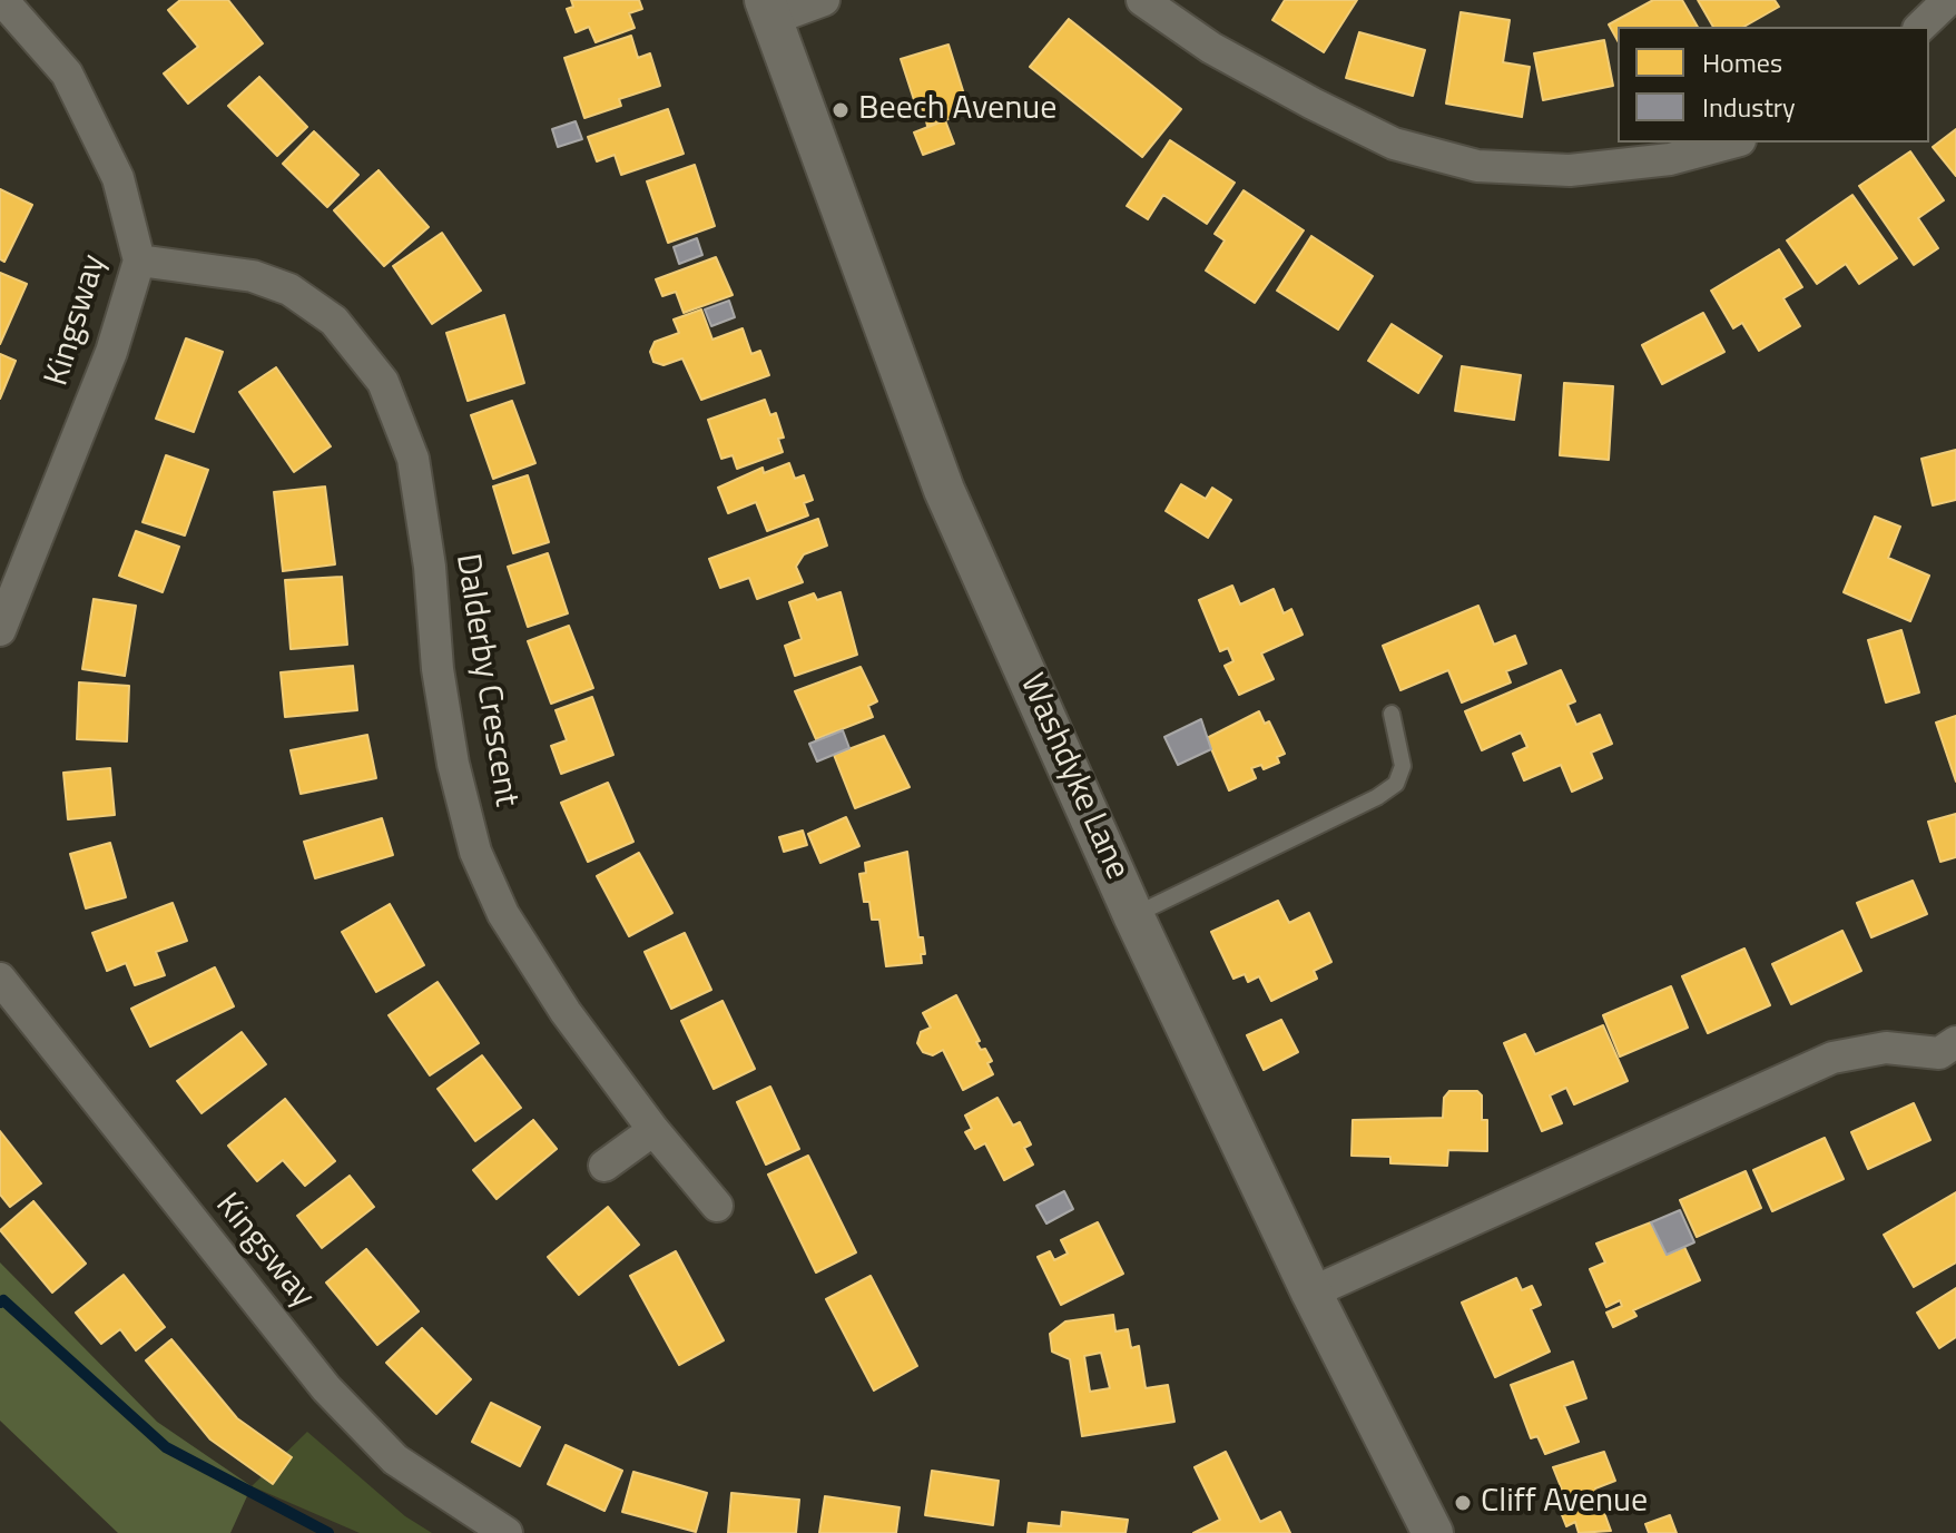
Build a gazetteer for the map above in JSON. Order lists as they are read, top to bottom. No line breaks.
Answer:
{"streets":{"street":["Kingsway","Dalderby Crescent","Washdyke Lane"]},"crossings":[["Kingsway","Dalderby Crescent"]],"places":["Beech Avenue","Cliff Avenue"],"legend":["Homes","Industry"]}
